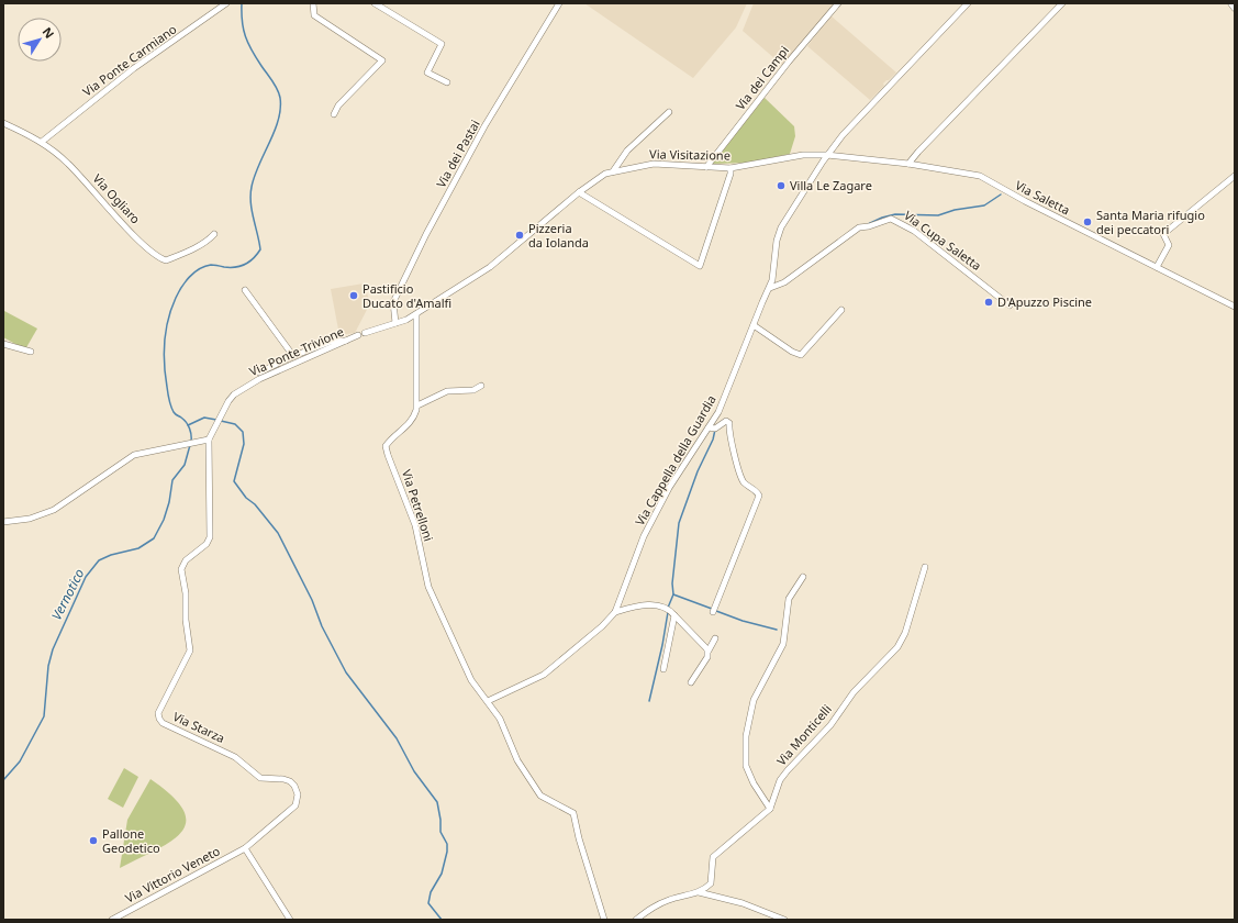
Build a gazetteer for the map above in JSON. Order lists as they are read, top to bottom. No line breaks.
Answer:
{"streets":{"street":["Via Ponte Carmiano","Via dei Campi","Via dei Pastai","Via Visitazione","Via Saletta","Via Ogliaro","Via Cupa Saletta","Via Ponte Trivione","Via Cappella della Guardia","Via Petrelloni","Via Starza","Via Monticelli","Via Vittorio Veneto"]},"crossings":[["Via Ponte Carmiano","Via Ogliaro"],["Via dei Campi","Via Visitazione"],["Via dei Pastai","Via Visitazione"],["Via Visitazione","Via Saletta"],["Via Visitazione","Via Cappella della Guardia"],["Via Visitazione","Via Petrelloni"],["Via Saletta","Via Cappella della Guardia"],["Via Cupa Saletta","Via Cappella della Guardia"],["Via Ponte Trivione","Via Starza"],["Via Cappella della Guardia","Via Petrelloni"],["Via Starza","Via Vittorio Veneto"]],"water":["Vernotico"],"places":["Villa Le Zagare","Santa Maria rifugio dei peccatori","Pizzeria da Iolanda","Pastificio Ducato d'Amalfi","D'Apuzzo Piscine","Pallone Geodetico"],"north":"top right"}
